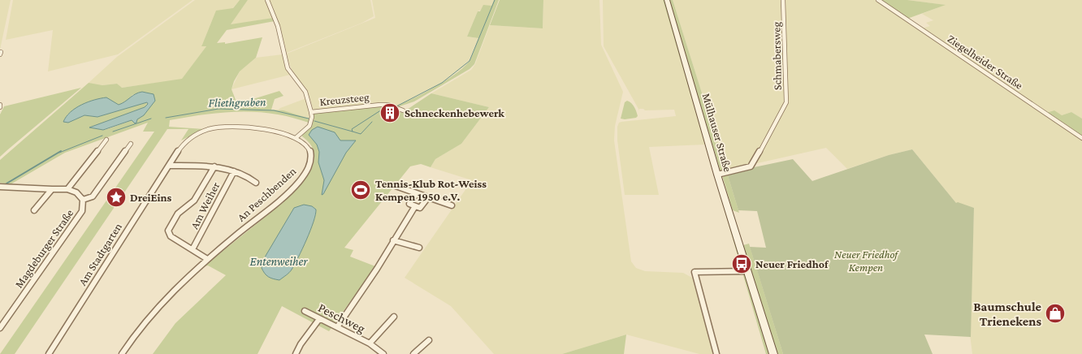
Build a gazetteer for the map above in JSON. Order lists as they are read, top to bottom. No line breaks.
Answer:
{"streets":{"street":["Schmabersweg","Ziegelheider Straße","Kreuzsteeg","Mülhauser Straße","An Peschbenden","Am Weiher","Magdeburger Straße","Am Stadtgarten","Peschweg"]},"crossings":[["Schmabersweg","Mülhauser Straße"],["Kreuzsteeg","An Peschbenden"],["Kreuzsteeg","Am Stadtgarten"],["An Peschbenden","Am Stadtgarten"],["Am Weiher","Am Stadtgarten"]],"water":["Fliethgraben","Entenweiher"],"parks":["Neuer Friedhof Kempen"],"places":{"building":["Schneckenhebewerk"],"sports":["Tennis-Klub Rot-Weiss Kempen 1950 e.V."],"place":["DreiEins"],"bus stop":["Neuer Friedhof"],"shop":["Baumschule Trienekens"]}}
